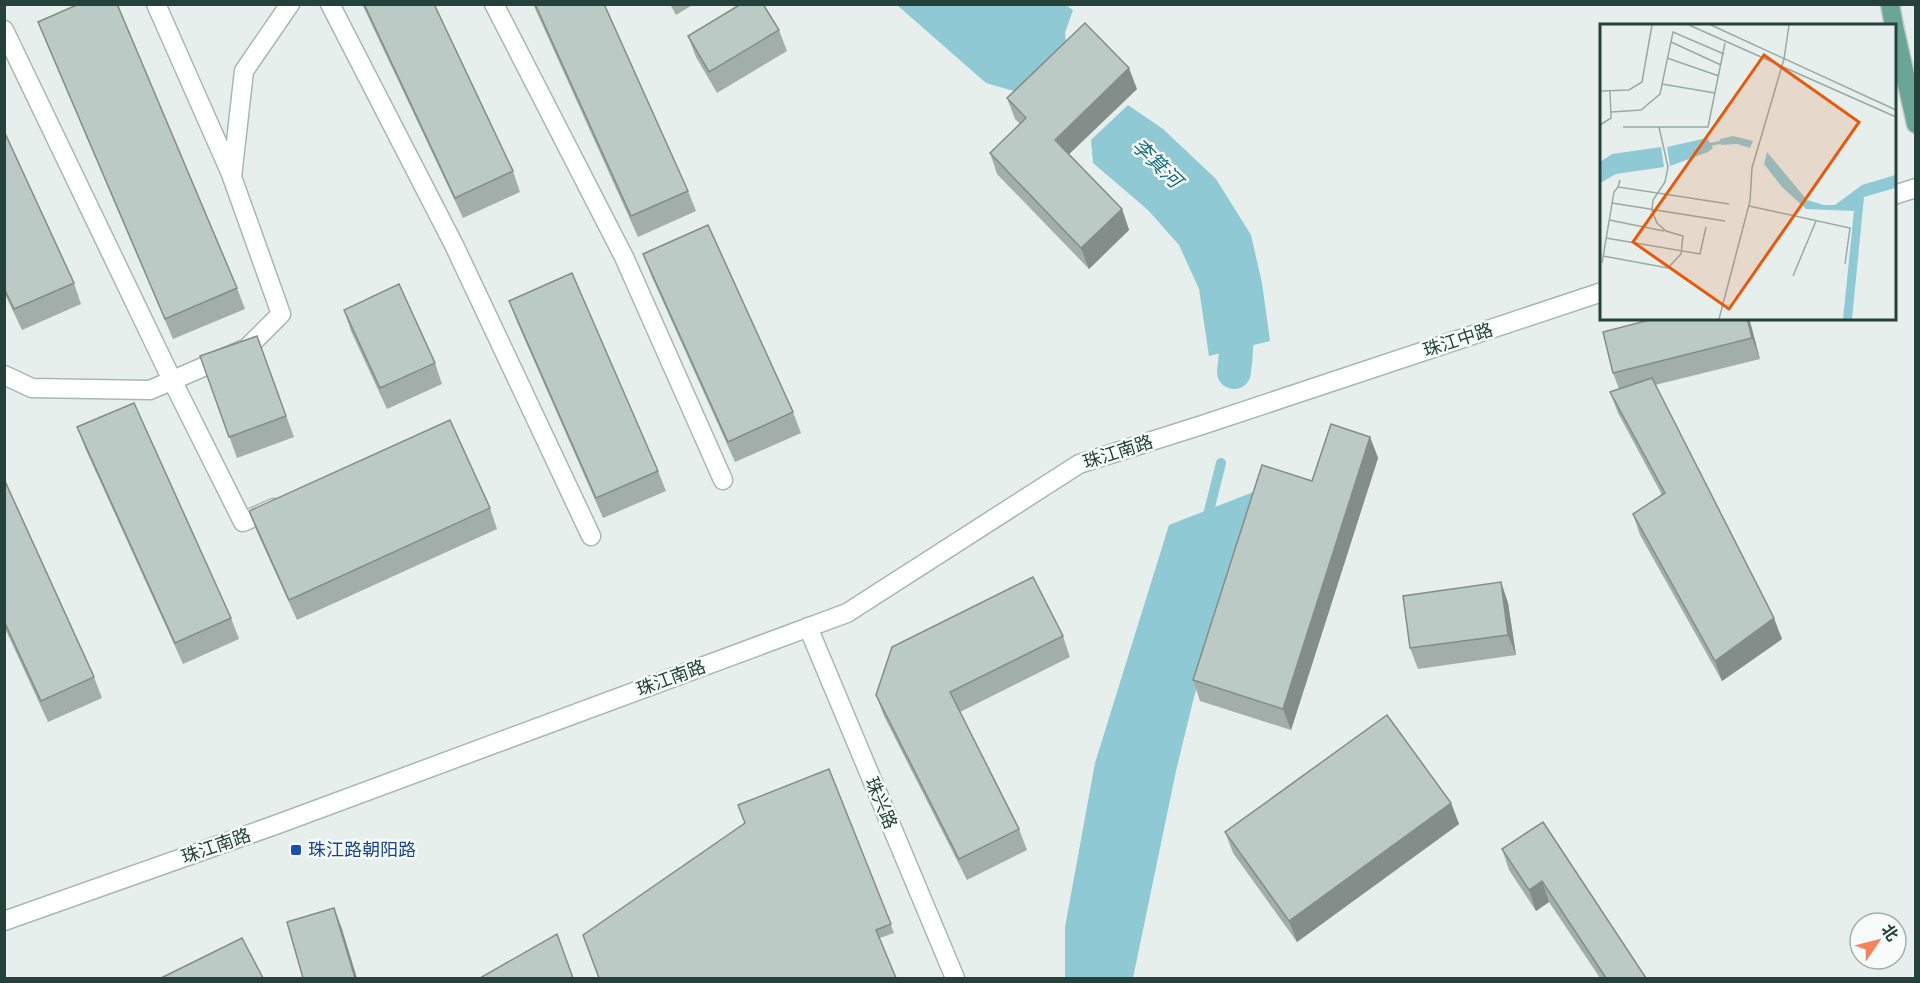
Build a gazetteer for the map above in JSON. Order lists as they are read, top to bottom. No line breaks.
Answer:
{"streets":{"street":["珠江中路","珠江南路","珠兴路"]},"crossings":[["珠江中路","珠江南路"],["珠江南路","珠兴路"]],"water":["李箕河"],"places":{"transit":["珠江路朝阳路"]},"north":"top right"}
